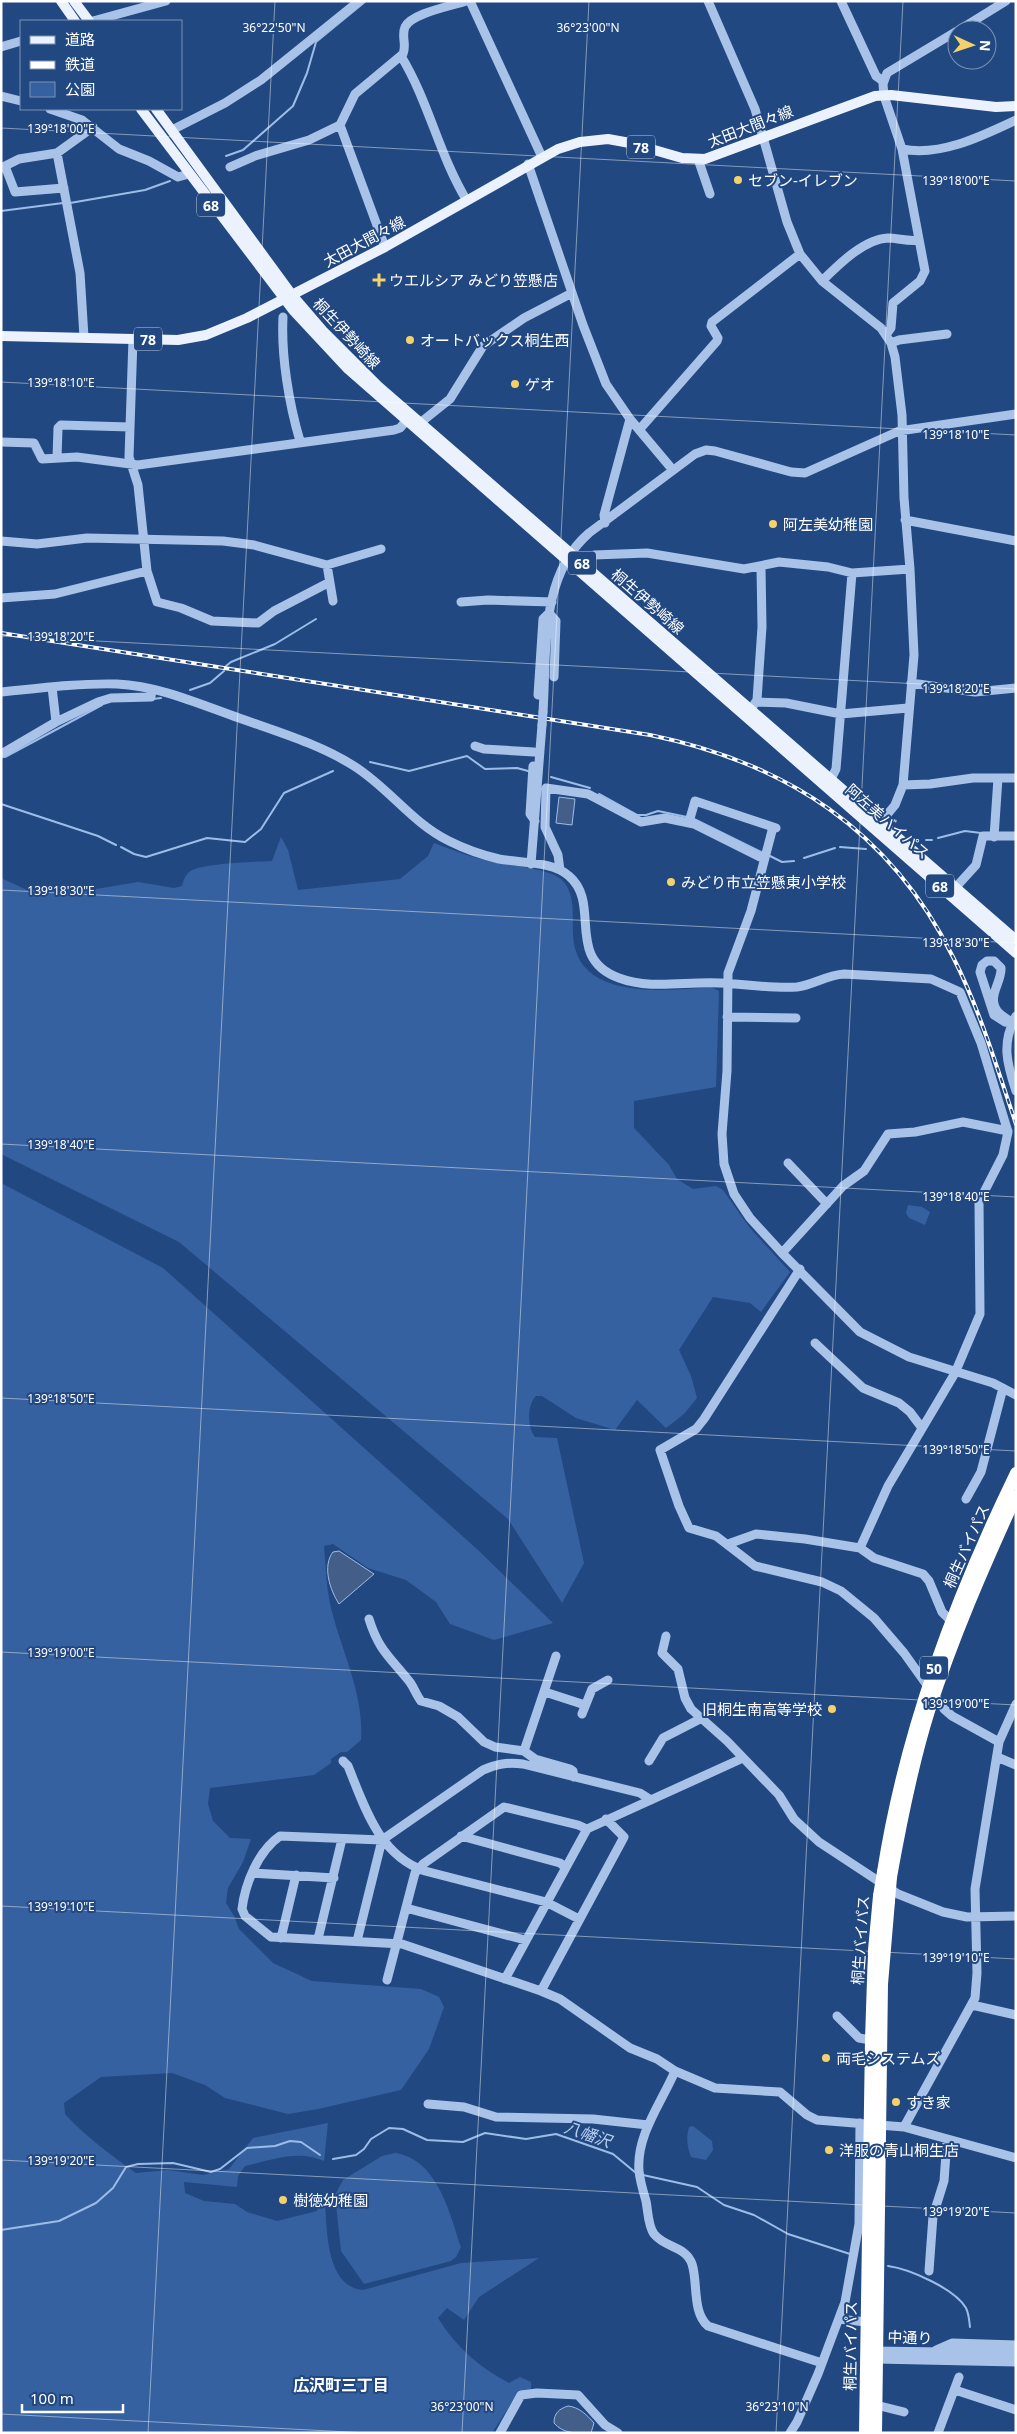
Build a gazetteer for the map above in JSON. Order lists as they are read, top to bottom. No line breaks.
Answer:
{"streets":{"highway":["桐生バイパス","50"],"main road":["太田大間々線","78","68","桐生伊勢崎線","阿左美バイパス"],"street":["中通り"]},"crossings":[["太田大間々線","桐生伊勢崎線"],["桐生伊勢崎線","阿左美バイパス"],["桐生バイパス","中通り"]],"districts":["広沢町三丁目"],"water":["八幡沢"],"places":{"other":["セブン-イレブン","オートバックス桐生西","ゲオ","阿左美幼稚園","みどり市立笠懸東小学校","旧桐生南高等学校","両毛システムズ","すき家","洋服の青山桐生店","樹徳幼稚園"],"health":["ウエルシア みどり笠懸店"]},"legend":["道路","鉄道","公園"],"scale_bar":"100 m","north":"right","coordinates":["36°22'50\"N","36°23'00\"N","139°18'00\"E","139°18'10\"E","139°18'20\"E","139°18'30\"E","139°18'40\"E","139°18'50\"E","139°19'00\"E","139°19'10\"E","139°19'20\"E","36°23'10\"N"]}
